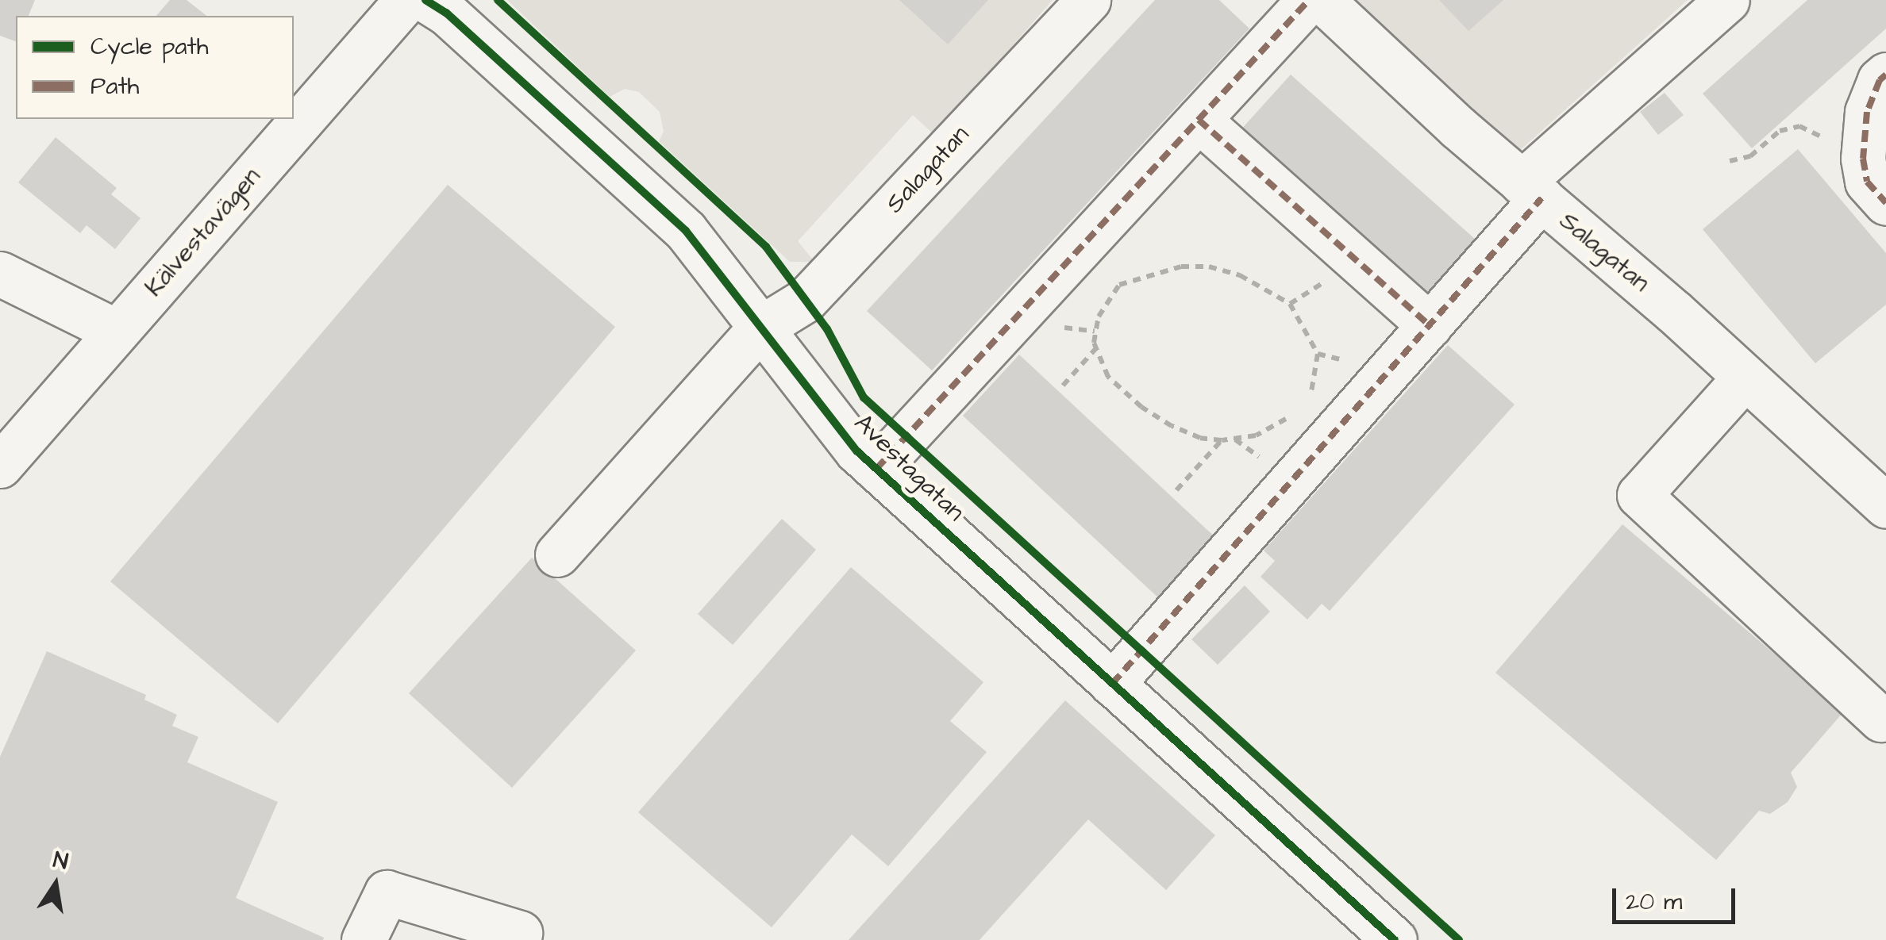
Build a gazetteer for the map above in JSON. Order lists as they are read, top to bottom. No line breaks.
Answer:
{"streets":{"street":["Salagatan","Kälvestavägen","Avestagatan"]},"crossings":[["Salagatan","Avestagatan"]],"legend":["Cycle path","Path"],"scale_bar":"20 m","north":"top"}
